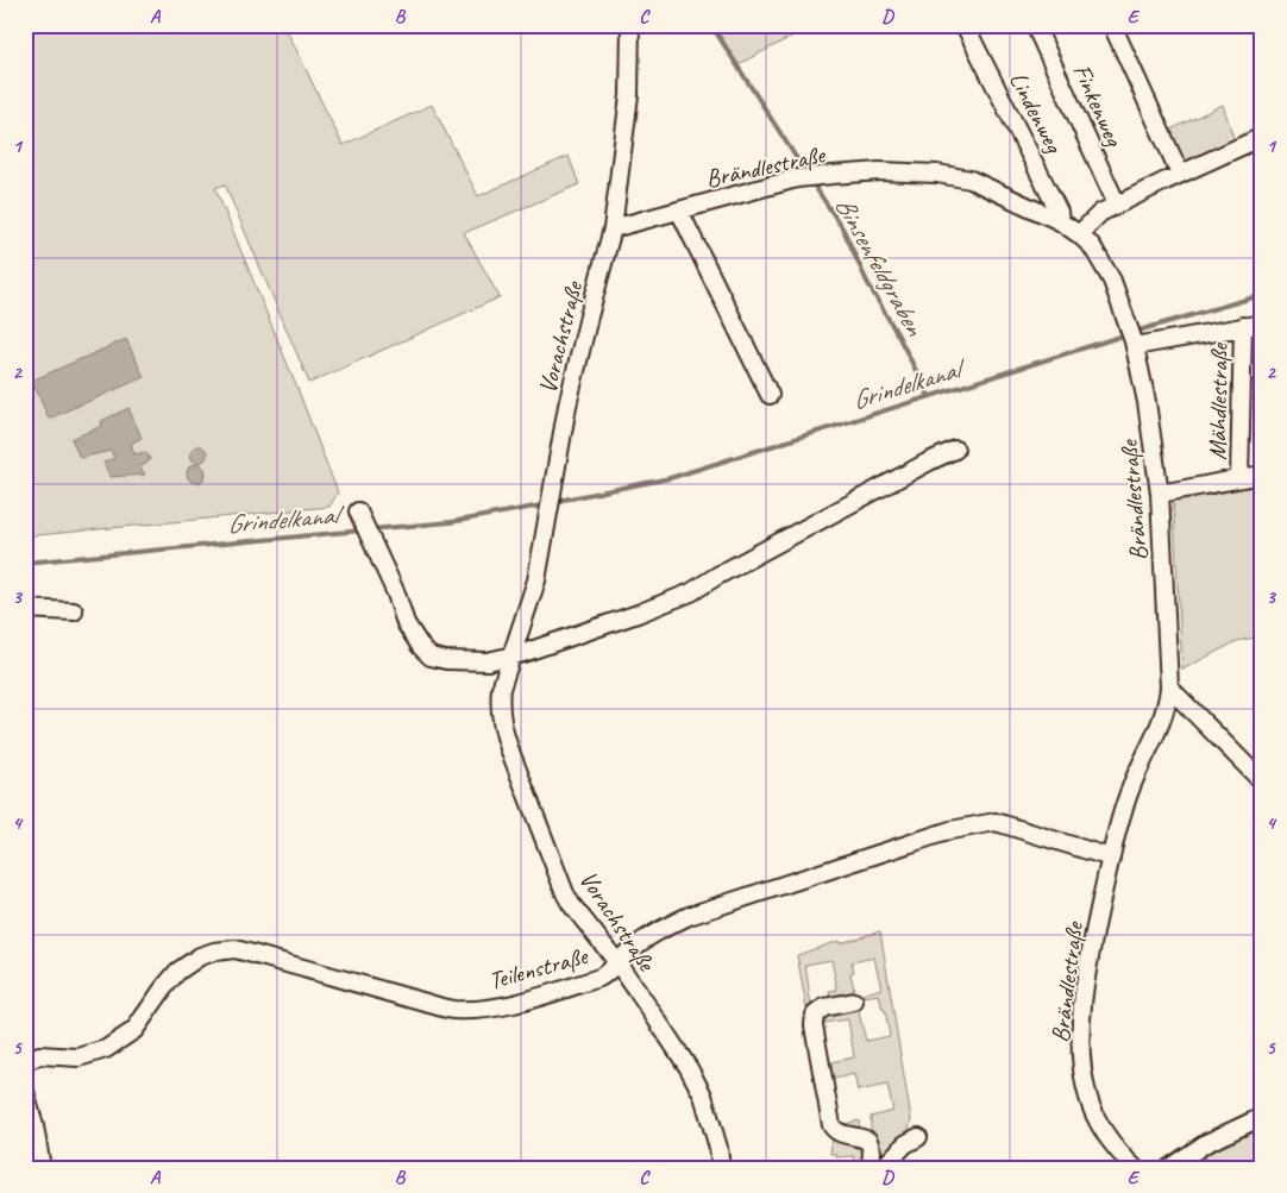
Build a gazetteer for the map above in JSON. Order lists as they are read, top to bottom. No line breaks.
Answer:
{"streets":{"street":["Finkenweg","Lindenweg","Brändlestraße","Vorachstraße","Mähdlestraße","Teilenstraße"]},"crossings":[["Lindenweg","Brändlestraße"],["Brändlestraße","Vorachstraße"],["Brändlestraße","Mähdlestraße"],["Brändlestraße","Teilenstraße"],["Vorachstraße","Teilenstraße"]],"water":["Binsenfeldgraben","Grindelkanal"],"grid":{"columns":["A","B","C","D","E"],"rows":["1","2","3","4","5"]}}
